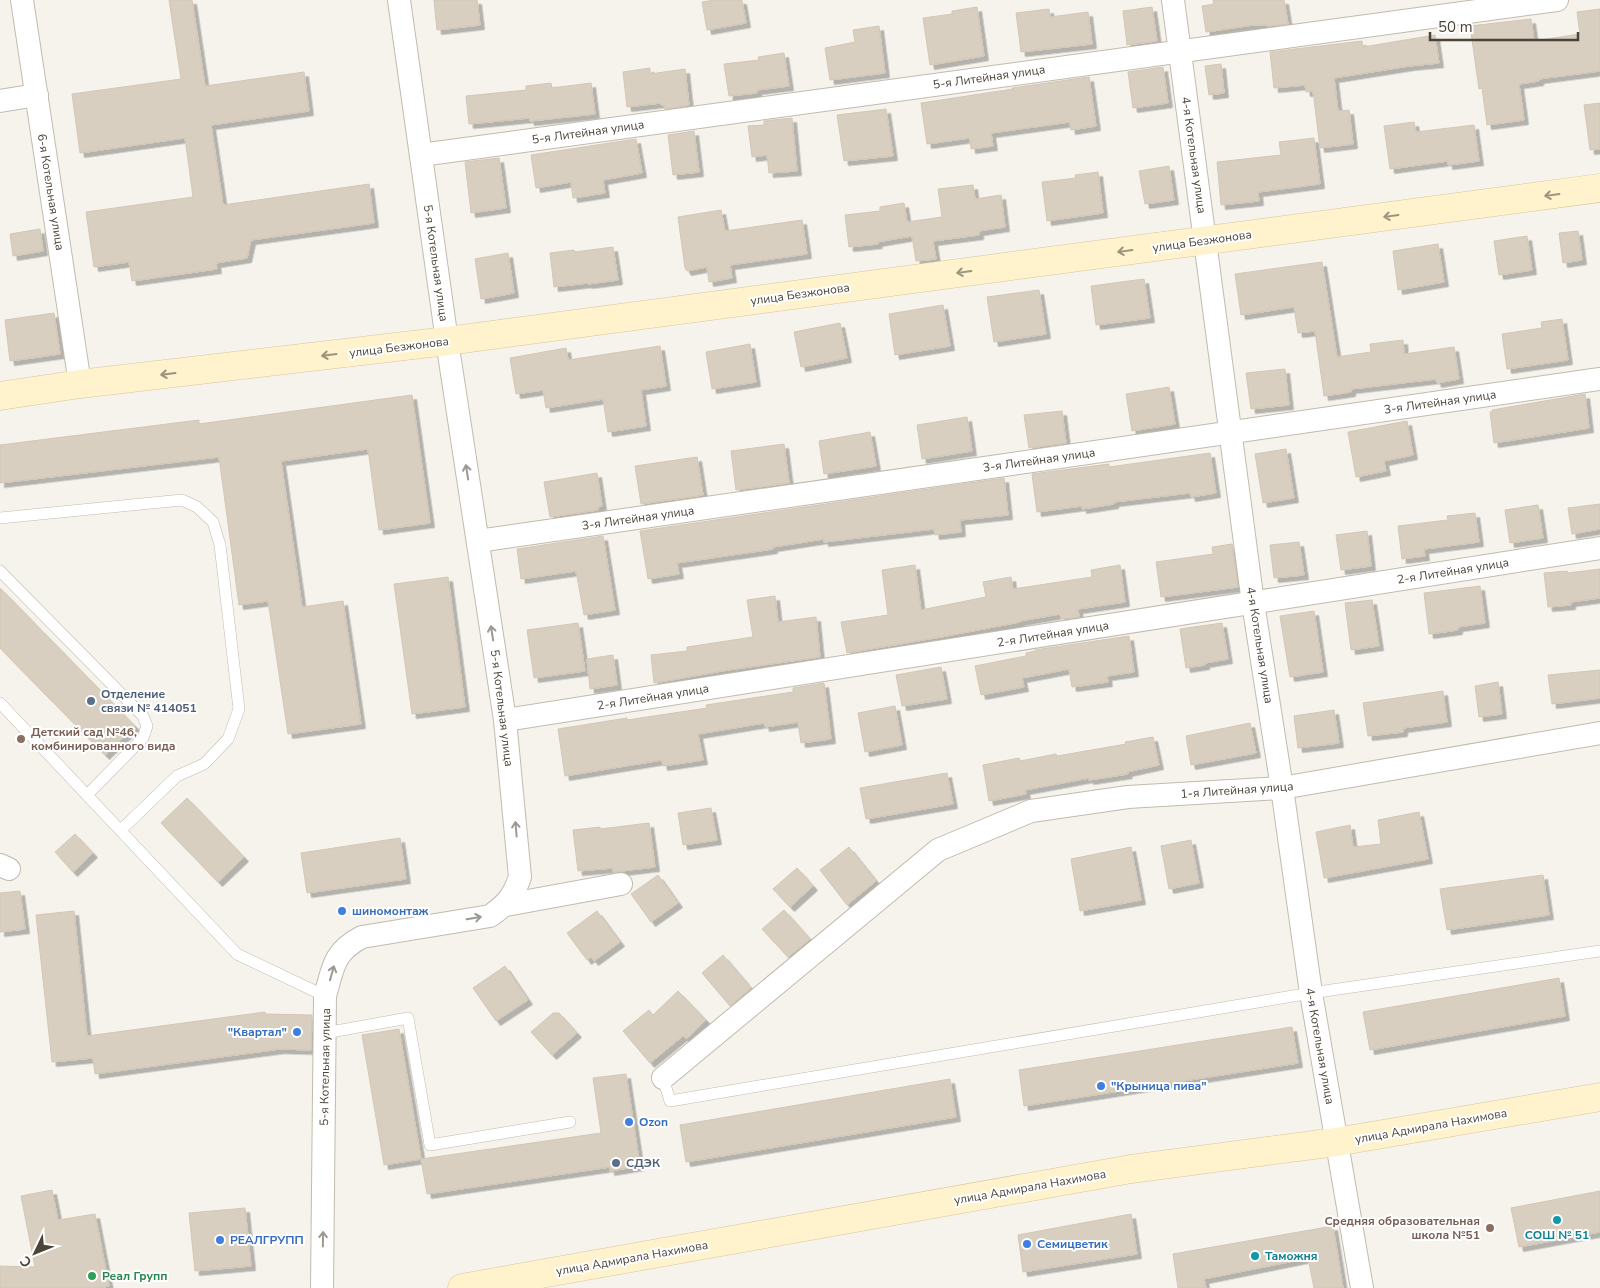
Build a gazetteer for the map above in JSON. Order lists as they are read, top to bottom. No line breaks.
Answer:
{"streets":{"street":["5-я Литейная улица","4-я Котельная улица","6-я Котельная улица","улица Безжонова","5-я Котельная улица","3-я Литейная улица","2-я Литейная улица","1-я Литейная улица","улица Адмирала Нахимова"]},"crossings":[["5-я Литейная улица","4-я Котельная улица"],["5-я Литейная улица","5-я Котельная улица"],["4-я Котельная улица","улица Безжонова"],["4-я Котельная улица","3-я Литейная улица"],["4-я Котельная улица","2-я Литейная улица"],["4-я Котельная улица","1-я Литейная улица"],["4-я Котельная улица","улица Адмирала Нахимова"],["6-я Котельная улица","улица Безжонова"],["улица Безжонова","5-я Котельная улица"],["5-я Котельная улица","3-я Литейная улица"],["5-я Котельная улица","2-я Литейная улица"]],"one_way":["улица Безжонова","5-я Котельная улица"],"places":["Отделение связи № 414051","Детский сад №46, комбинированного вида","шиномонтаж","\"Квартал\"","\"Крыница пива\"","Ozon","СДЭК","СОШ № 51","Средняя образовательная школа №51","РЕАЛГРУПП","Семицветик","Таможня","Реал Групп"],"scale_bar":"50 m","north":"bottom left"}
